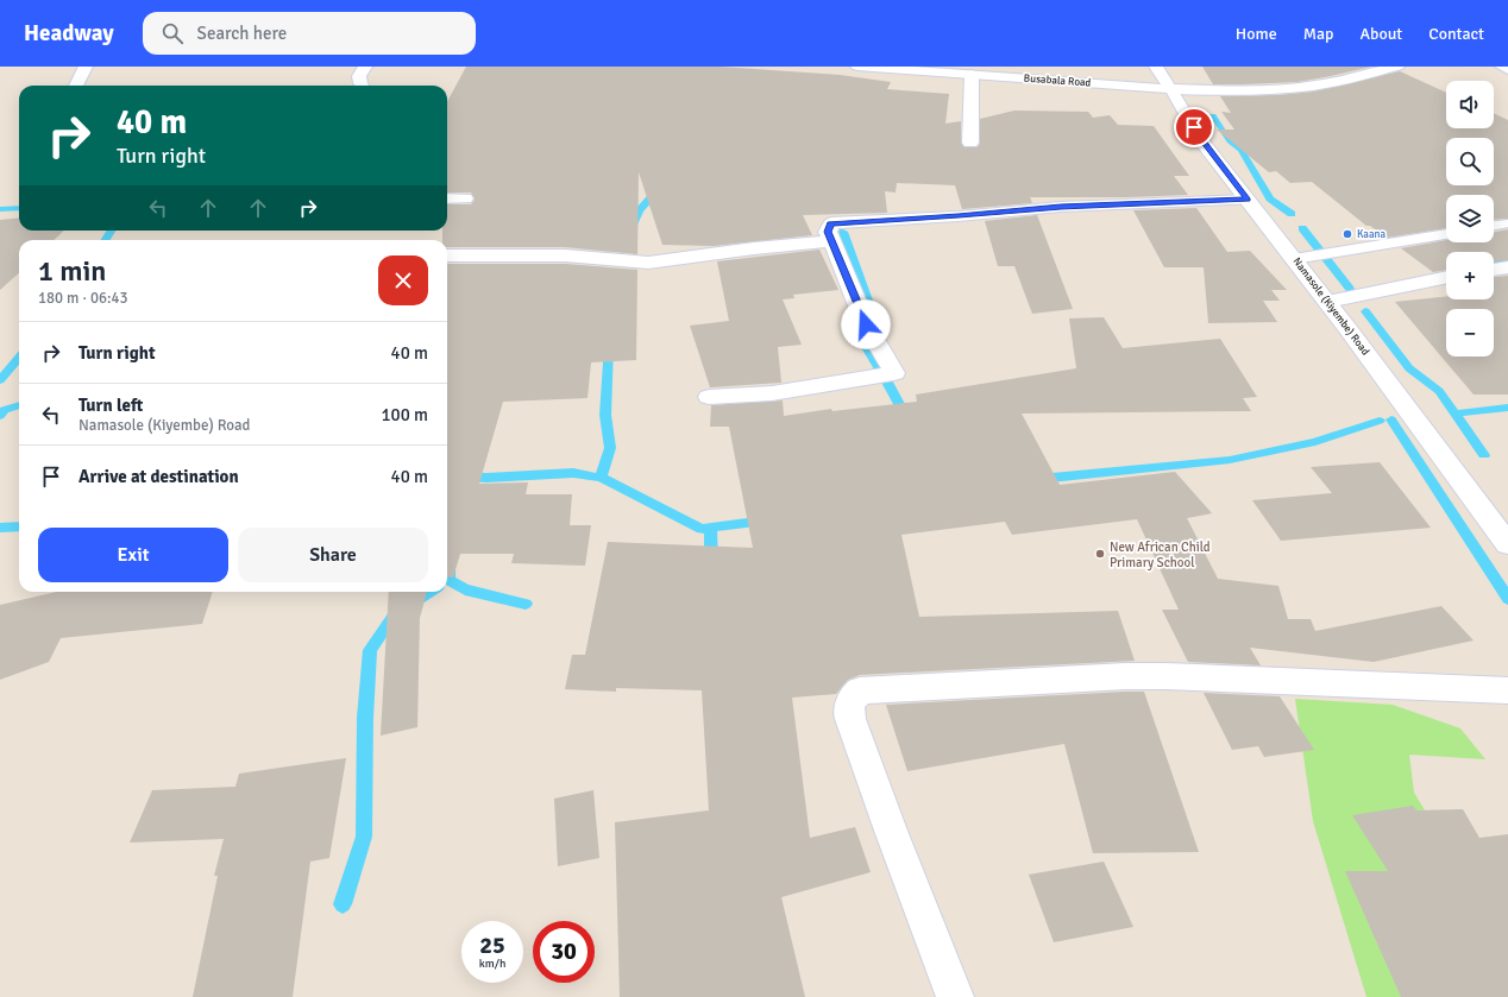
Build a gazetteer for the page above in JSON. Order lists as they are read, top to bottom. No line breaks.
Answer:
{"streets":{"street":["Busabala Road","Namasole (Kiyembe) Road"]},"crossings":[["Busabala Road","Namasole (Kiyembe) Road"]],"places":["Kaana","New African Child Primary School"],"page":{"header":"Headway","search":"Search here","nav":["Home","Map","About","Contact"],"map_buttons":["+","−"],"turn":["40 m","Turn right"],"heading":["1 min","180 m · 06:43"],"list":[{"name":"Turn right","value":"40 m"},{"name":"Turn left","note":"Namasole (Kiyembe) Road","value":"100 m"},{"name":"Arrive at destination","value":"40 m"}],"buttons":["Exit","Share"],"speed":"25 km/h","limit":"30"}}
